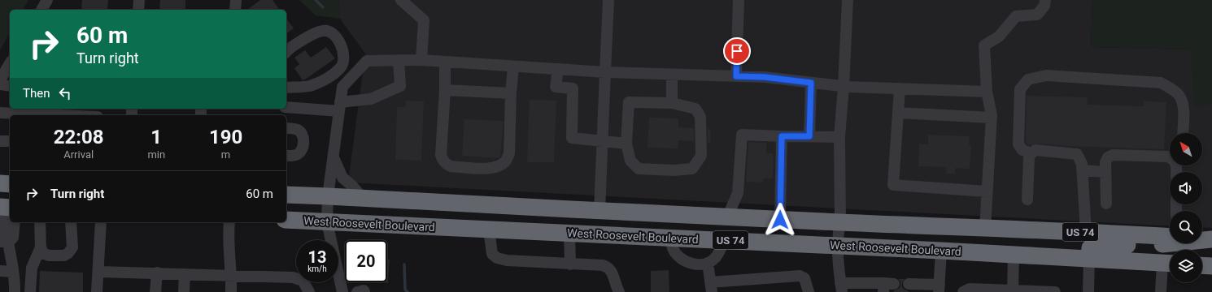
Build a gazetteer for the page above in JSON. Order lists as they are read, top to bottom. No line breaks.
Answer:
{"streets":{"highway":["West Roosevelt Boulevard","US 74"]},"north":"top left","page":{"turn":["60 m","Turn right"],"then":"Then","eta":["22:08","Arrival","1","min","190","m"],"list":[{"name":"Turn right","value":"60 m"}],"speed":"13 km/h","limit":"20"}}
